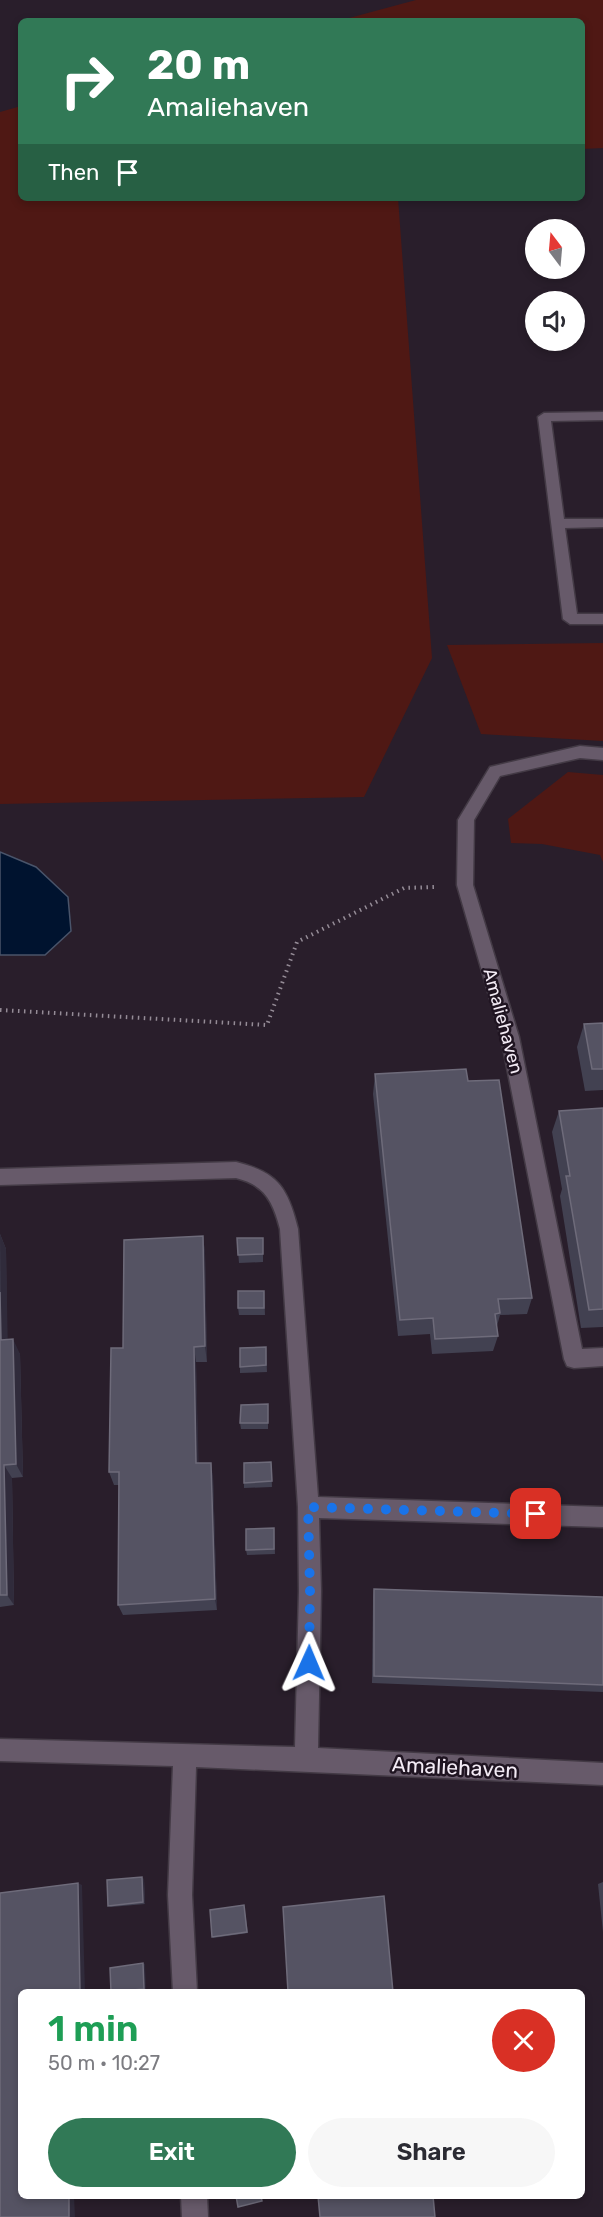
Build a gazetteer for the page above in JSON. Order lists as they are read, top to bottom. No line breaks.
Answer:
{"streets":{"street":["Amaliehaven"]},"north":"top","page":{"turn":["20 m","Amaliehaven"],"then":"Then","heading":["1 min","50 m · 10:27"],"buttons":["Exit","Share"]}}
